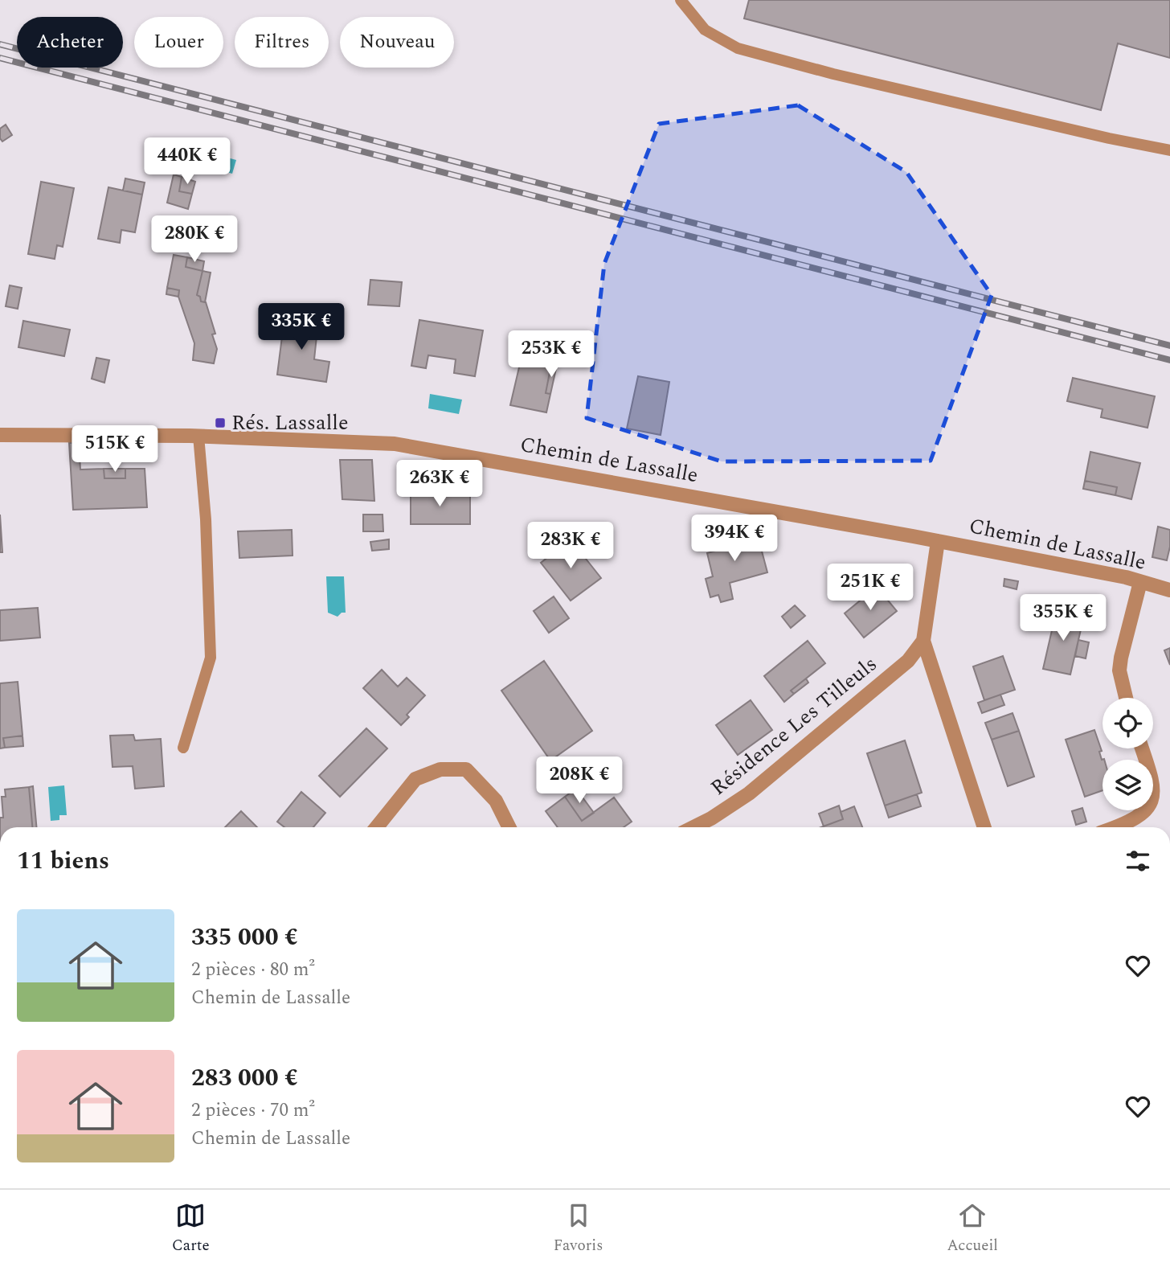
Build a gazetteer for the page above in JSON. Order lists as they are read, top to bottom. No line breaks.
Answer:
{"streets":{"street":["Chemin de Lassalle","Résidence Les Tilleuls"]},"places":{"transit":["Rés. Lassalle"]},"page":{"chip":["Acheter","Louer","Filtres","Nouveau"],"price":["440K €","280K €","335K €","253K €","515K €","263K €","394K €","283K €","251K €","355K €","208K €"],"heading":"11 biens","list":[{"name":"335 000 €","note":"2 pièces · 80 m² · Chemin de Lassalle"},{"name":"283 000 €","note":"2 pièces · 70 m² · Chemin de Lassalle"}],"tabs":["Carte","Favoris","Accueil"]}}
